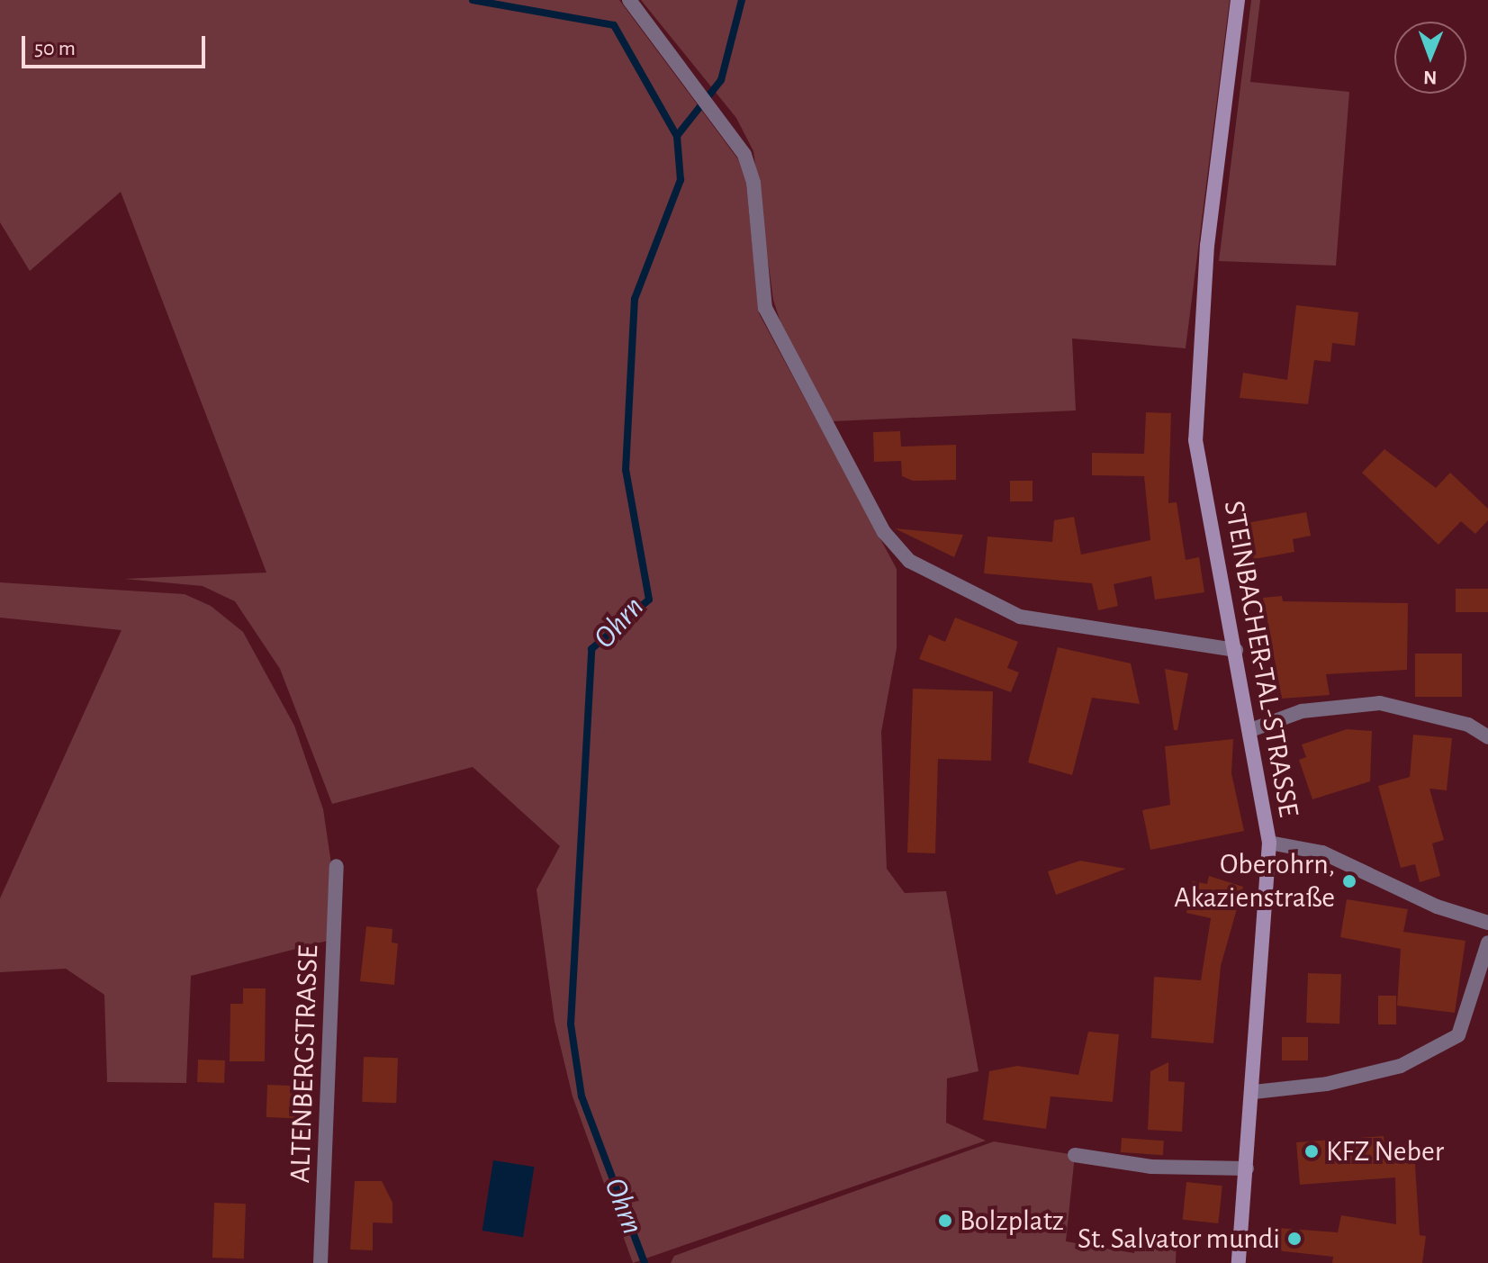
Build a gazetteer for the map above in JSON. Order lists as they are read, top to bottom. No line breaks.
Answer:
{"streets":{"main road":["STEINBACHER-TAL-STRASSE"],"street":["ALTENBERGSTRASSE"]},"water":["Ohrn"],"places":["Oberohrn, Akazienstraße","KFZ Neber","Bolzplatz","St. Salvator mundi"],"scale_bar":"50 m","north":"bottom"}
